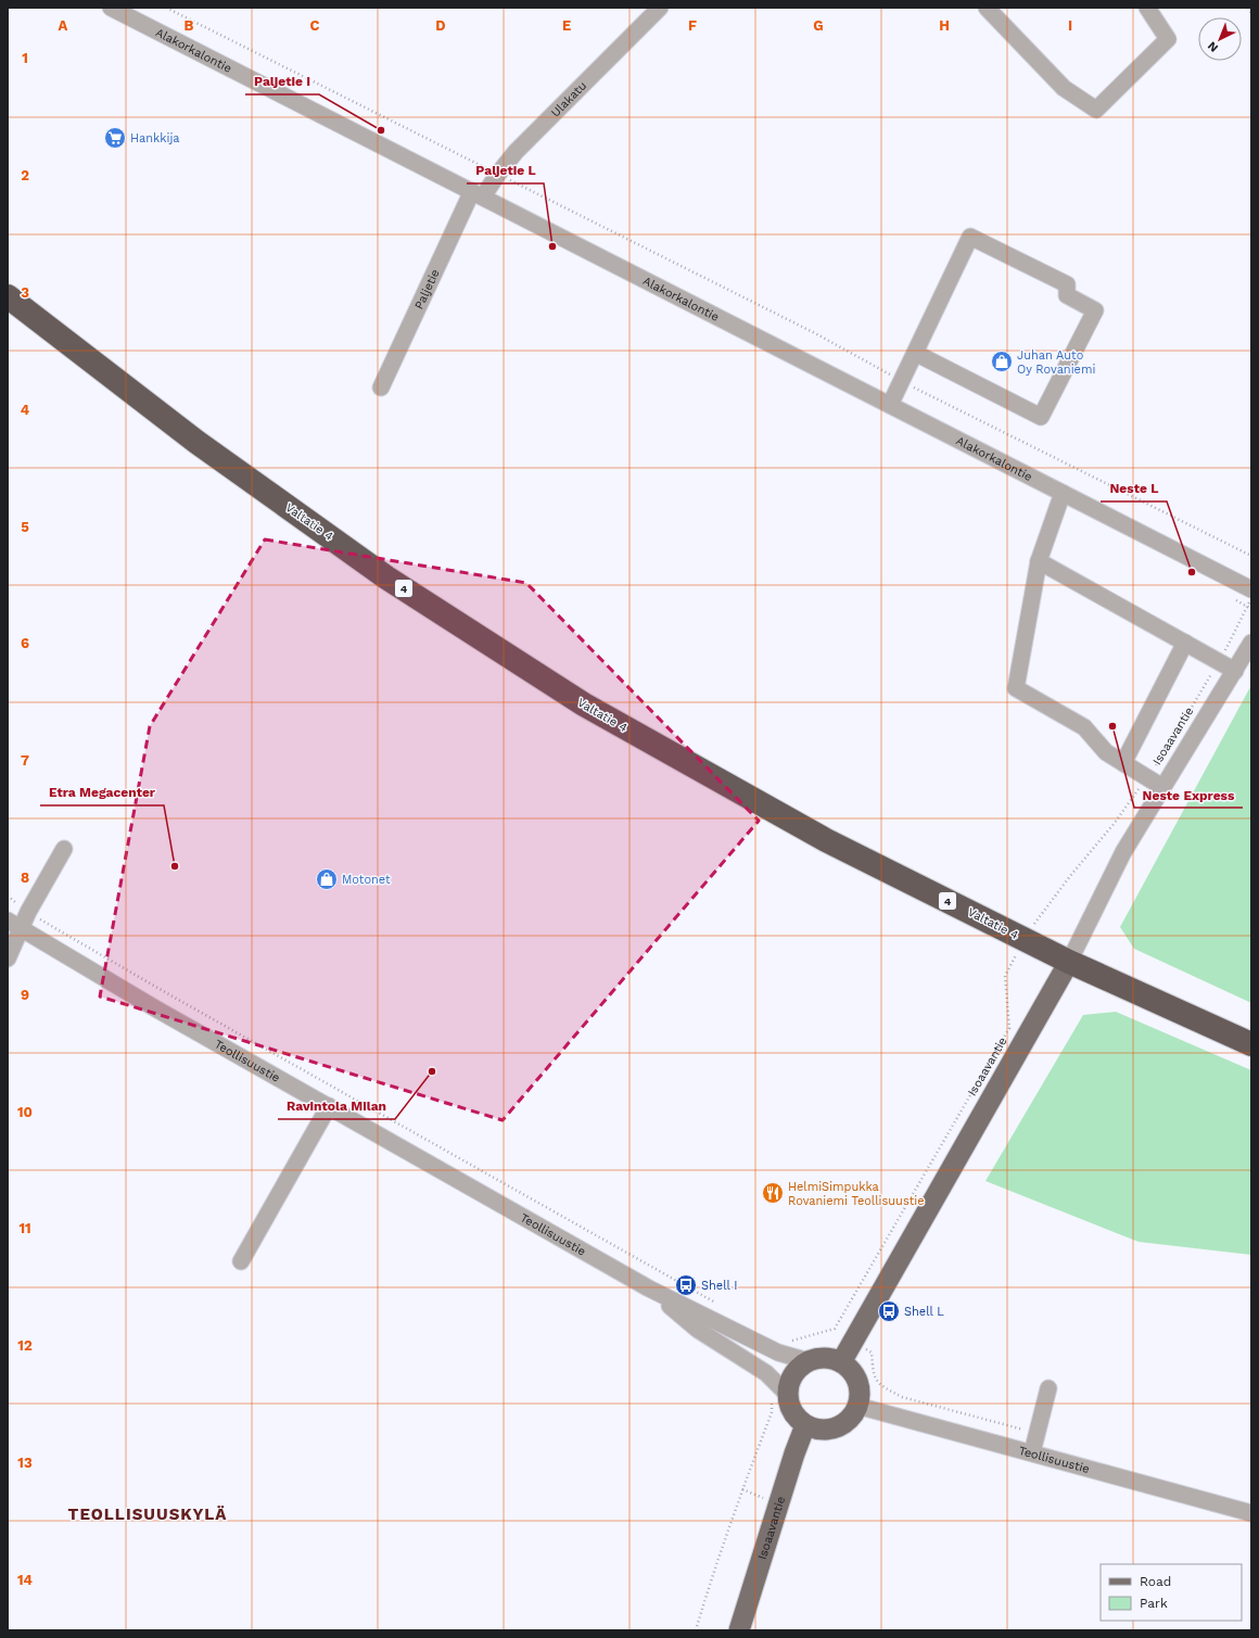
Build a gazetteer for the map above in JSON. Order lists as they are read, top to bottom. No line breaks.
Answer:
{"streets":{"highway":["Valtatie 4","4"],"main road":["Isoaavantie"],"street":["Alakorkalontie","Ulakatu","Paljetie","Teollisuustie"]},"crossings":[["Alakorkalontie","Ulakatu"],["Alakorkalontie","Paljetie"],["Ulakatu","Paljetie"],["Valtatie 4","Isoaavantie"],["Isoaavantie","Teollisuustie"]],"districts":["TEOLLISUUSKYLÄ"],"places":{"other":["Paljetie I","Paljetie L","Neste L","Neste Express","Etra Megacenter","Ravintola Milan"],"supermarket":["Hankkija"],"shop":["Juhan Auto Oy Rovaniemi","Motonet"],"restaurant":["HelmiSimpukka Rovaniemi Teollisuustie"],"bus stop":["Shell I","Shell L"]},"legend":["Road","Park"],"north":"bottom left","grid":{"columns":["A","B","C","D","E","F","G","H","I"],"rows":["1","2","3","4","5","6","7","8","9","10","11","12","13","14"]}}
